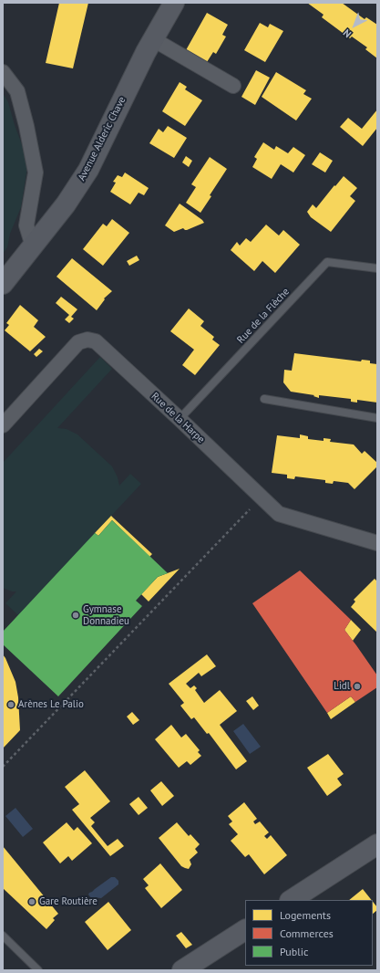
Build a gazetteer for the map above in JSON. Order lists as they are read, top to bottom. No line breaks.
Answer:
{"streets":{"street":["Avenue Alderic Chave","Rue de la Harpe"],"lane":["Rue de la Flèche"]},"crossings":[["Rue de la Flèche","Rue de la Harpe"]],"places":["Gymnase Donnadieu","Lidl","Arènes Le Palio","Gare Routière"],"legend":["Logements","Commerces","Public"],"north":"bottom left"}
